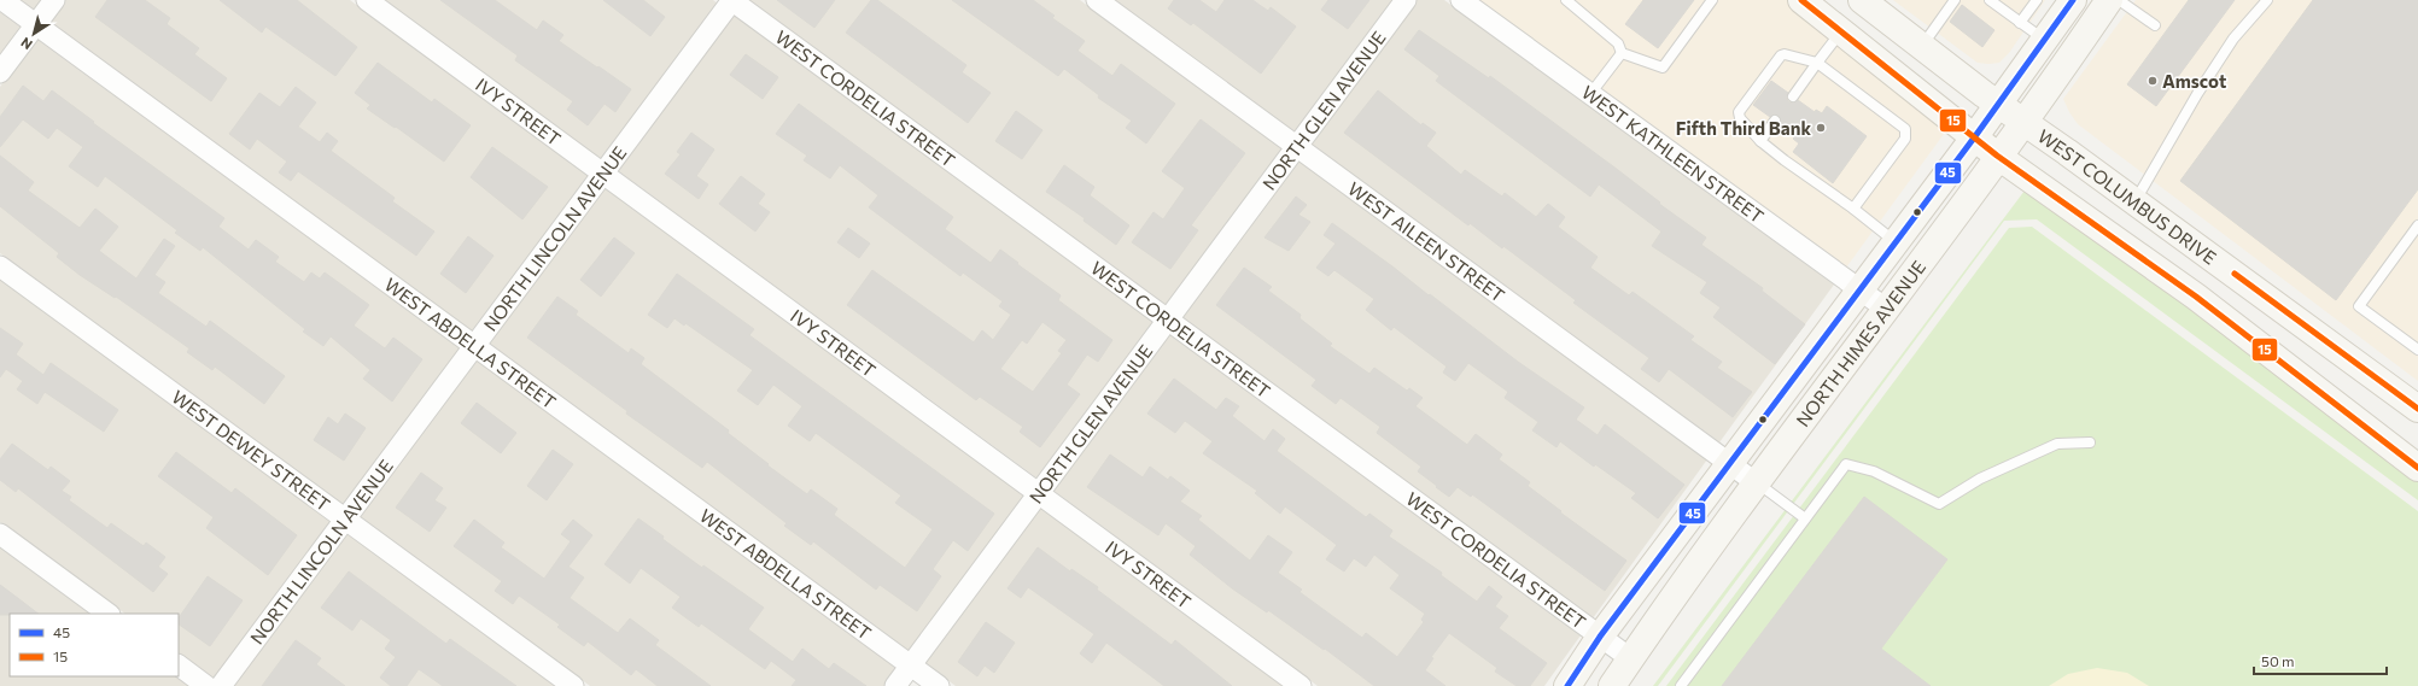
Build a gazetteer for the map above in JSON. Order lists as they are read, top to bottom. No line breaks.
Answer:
{"streets":{"street":["WEST CORDELIA STREET","IVY STREET","NORTH GLEN AVENUE","WEST KATHLEEN STREET","WEST COLUMBUS DRIVE","NORTH LINCOLN AVENUE","WEST AILEEN STREET","NORTH HIMES AVENUE","WEST ABDELLA STREET","WEST DEWEY STREET"]},"crossings":[["WEST CORDELIA STREET","NORTH GLEN AVENUE"],["WEST CORDELIA STREET","NORTH LINCOLN AVENUE"],["WEST CORDELIA STREET","NORTH HIMES AVENUE"],["IVY STREET","NORTH GLEN AVENUE"],["IVY STREET","NORTH LINCOLN AVENUE"],["NORTH GLEN AVENUE","WEST AILEEN STREET"],["NORTH GLEN AVENUE","WEST ABDELLA STREET"],["WEST KATHLEEN STREET","NORTH HIMES AVENUE"],["WEST COLUMBUS DRIVE","NORTH HIMES AVENUE"],["NORTH LINCOLN AVENUE","WEST ABDELLA STREET"],["NORTH LINCOLN AVENUE","WEST DEWEY STREET"],["WEST AILEEN STREET","NORTH HIMES AVENUE"]],"places":["Amscot","Fifth Third Bank"],"lines":["transit line 45","transit line 15"],"legend":["45","15"],"scale_bar":"50 m","north":"bottom left"}
